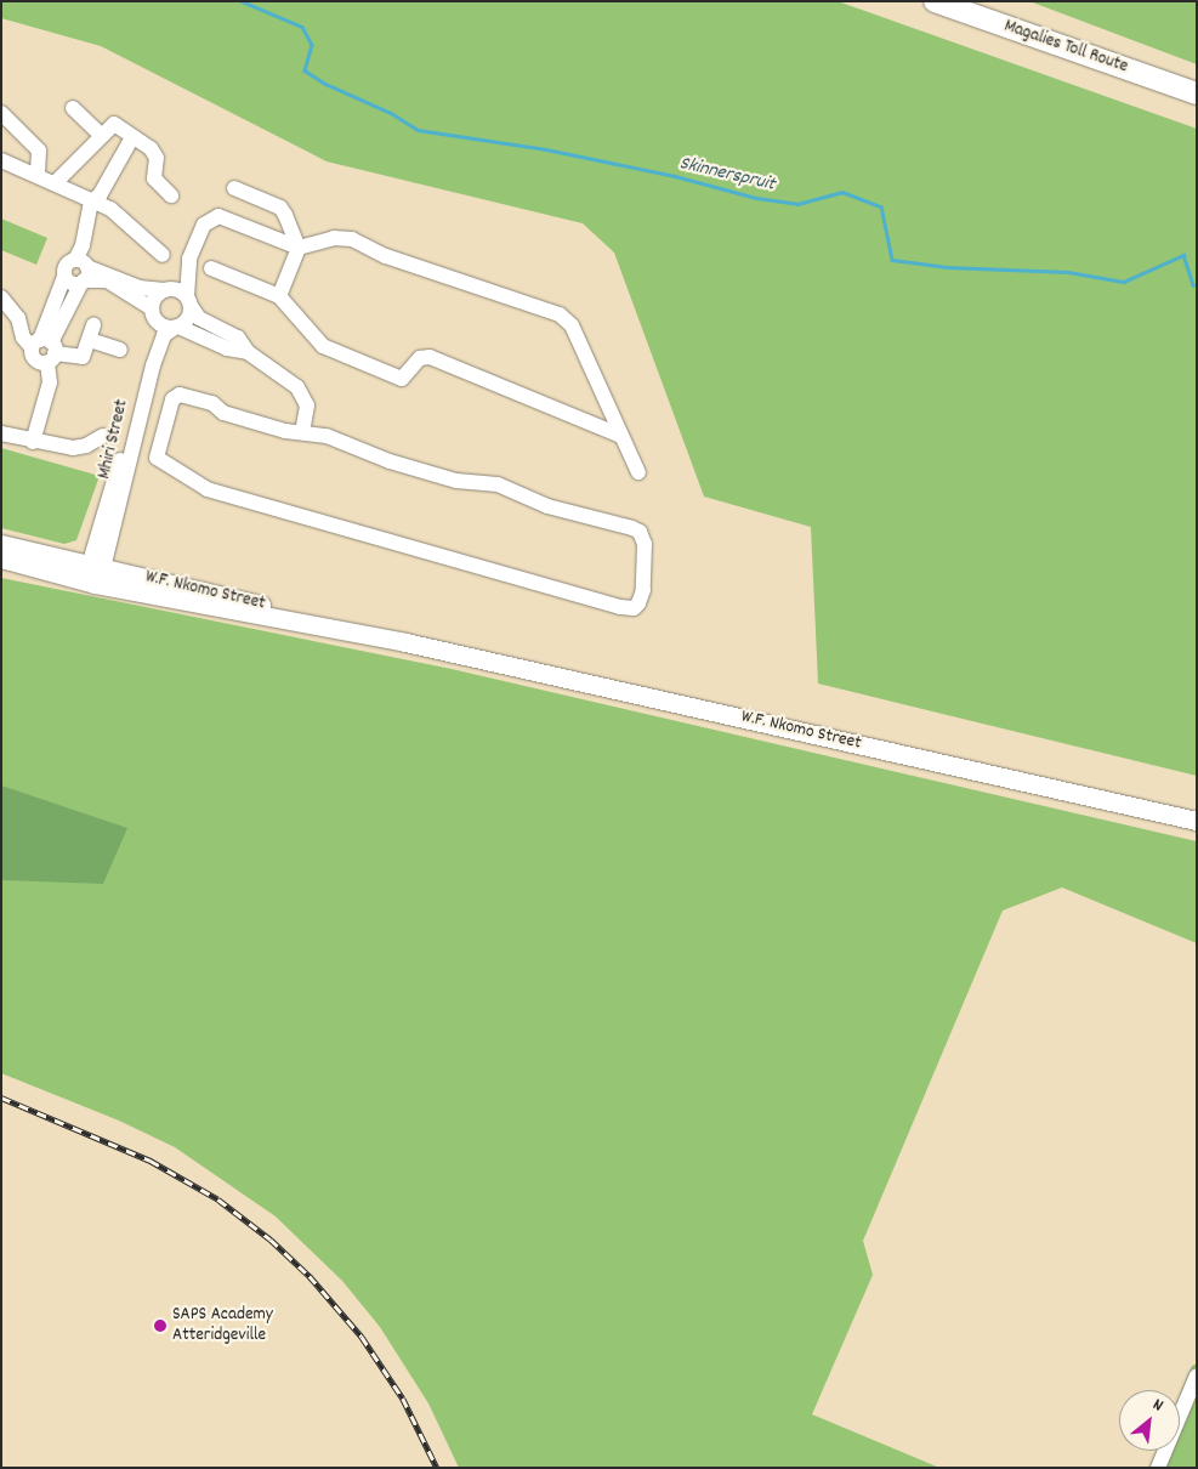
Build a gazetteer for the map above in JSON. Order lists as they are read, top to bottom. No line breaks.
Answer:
{"streets":{"highway":["Magalies Toll Route"],"main road":["W.F. Nkomo Street"],"street":["Mhiri Street"]},"crossings":[["Mhiri Street","W.F. Nkomo Street"]],"water":["Skinnerspruit"],"places":["SAPS Academy Atteridgeville"],"north":"top right"}
